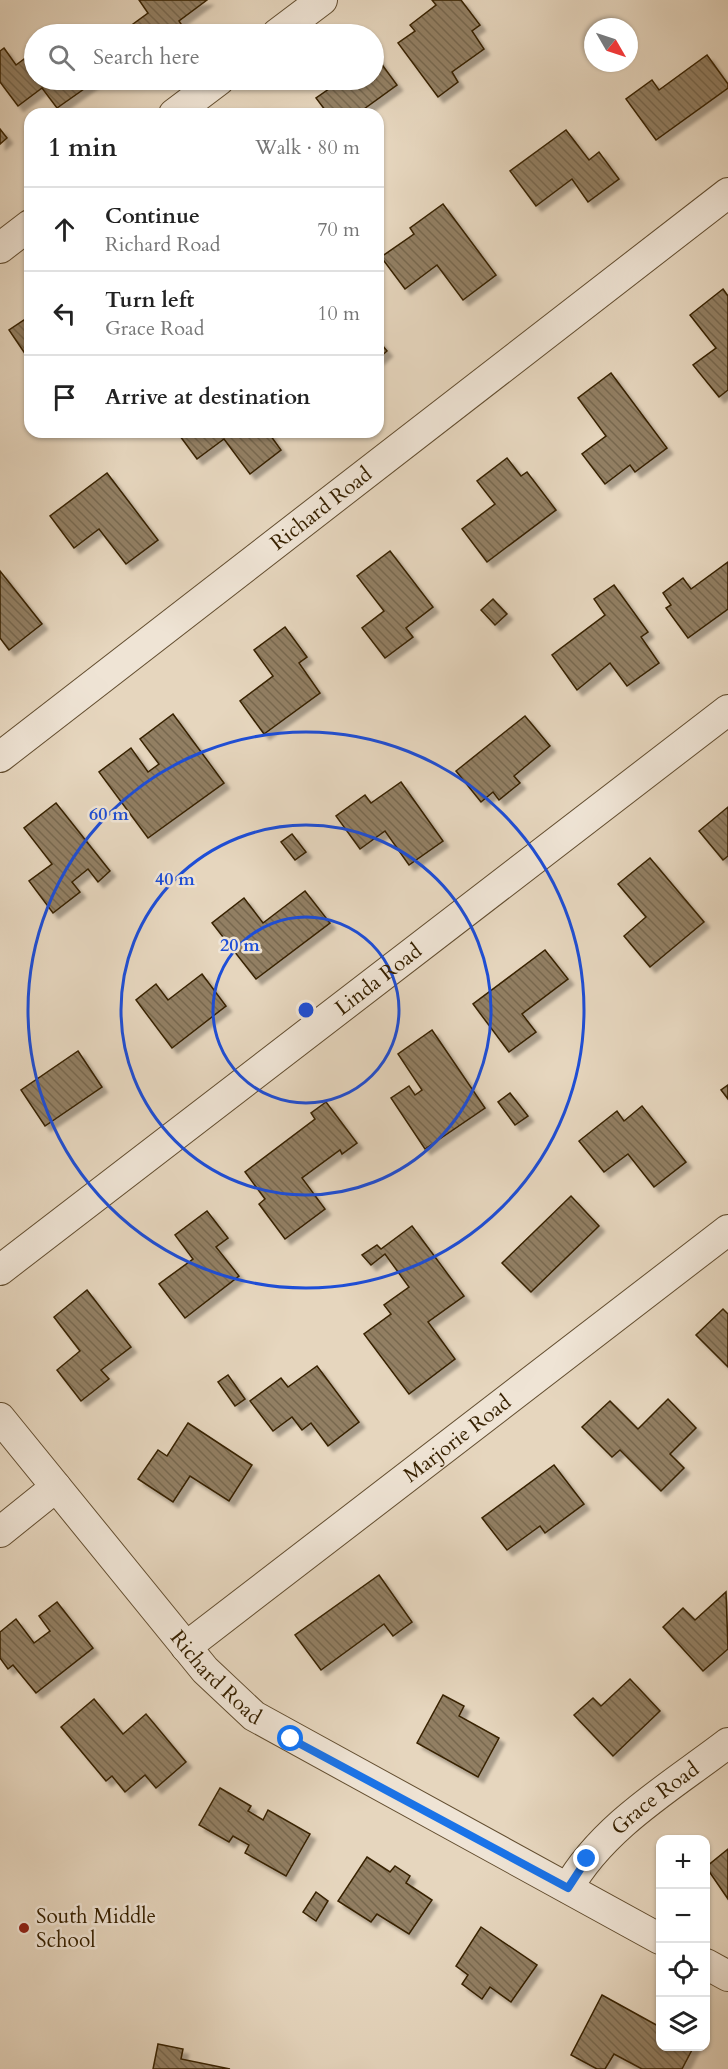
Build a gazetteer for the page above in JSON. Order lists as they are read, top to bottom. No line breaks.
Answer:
{"streets":{"street":["Richard Road","Linda Road","Marjorie Road","Grace Road"]},"crossings":[["Richard Road","Marjorie Road"],["Richard Road","Grace Road"]],"places":["South Middle School"],"north":"bottom right","page":{"search":"Search here","heading":["1 min","Walk · 80 m"],"list":[["Continue","Richard Road","70 m"],["Turn left","Grace Road","10 m"],"Arrive at destination"],"map_buttons":["+","−"]},"rings":["60 m","40 m","20 m"]}
